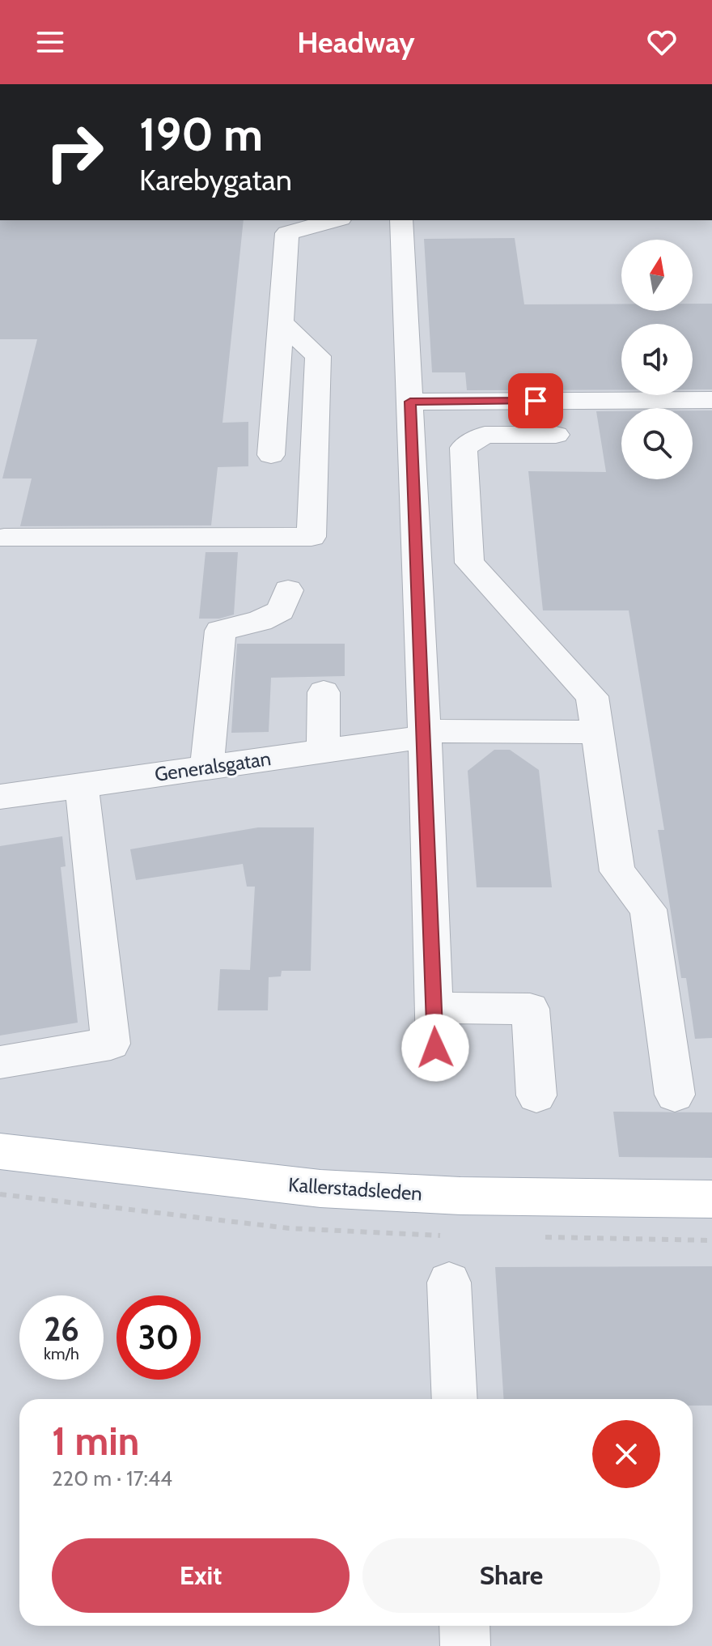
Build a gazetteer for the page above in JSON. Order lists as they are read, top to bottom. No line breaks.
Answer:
{"streets":{"main road":["Kallerstadsleden"],"street":["Generalsgatan"]},"north":"top","page":{"header":"Headway","turn":["190 m","Karebygatan"],"speed":"26 km/h","limit":"30","heading":["1 min","220 m · 17:44"],"buttons":["Exit","Share"]}}
